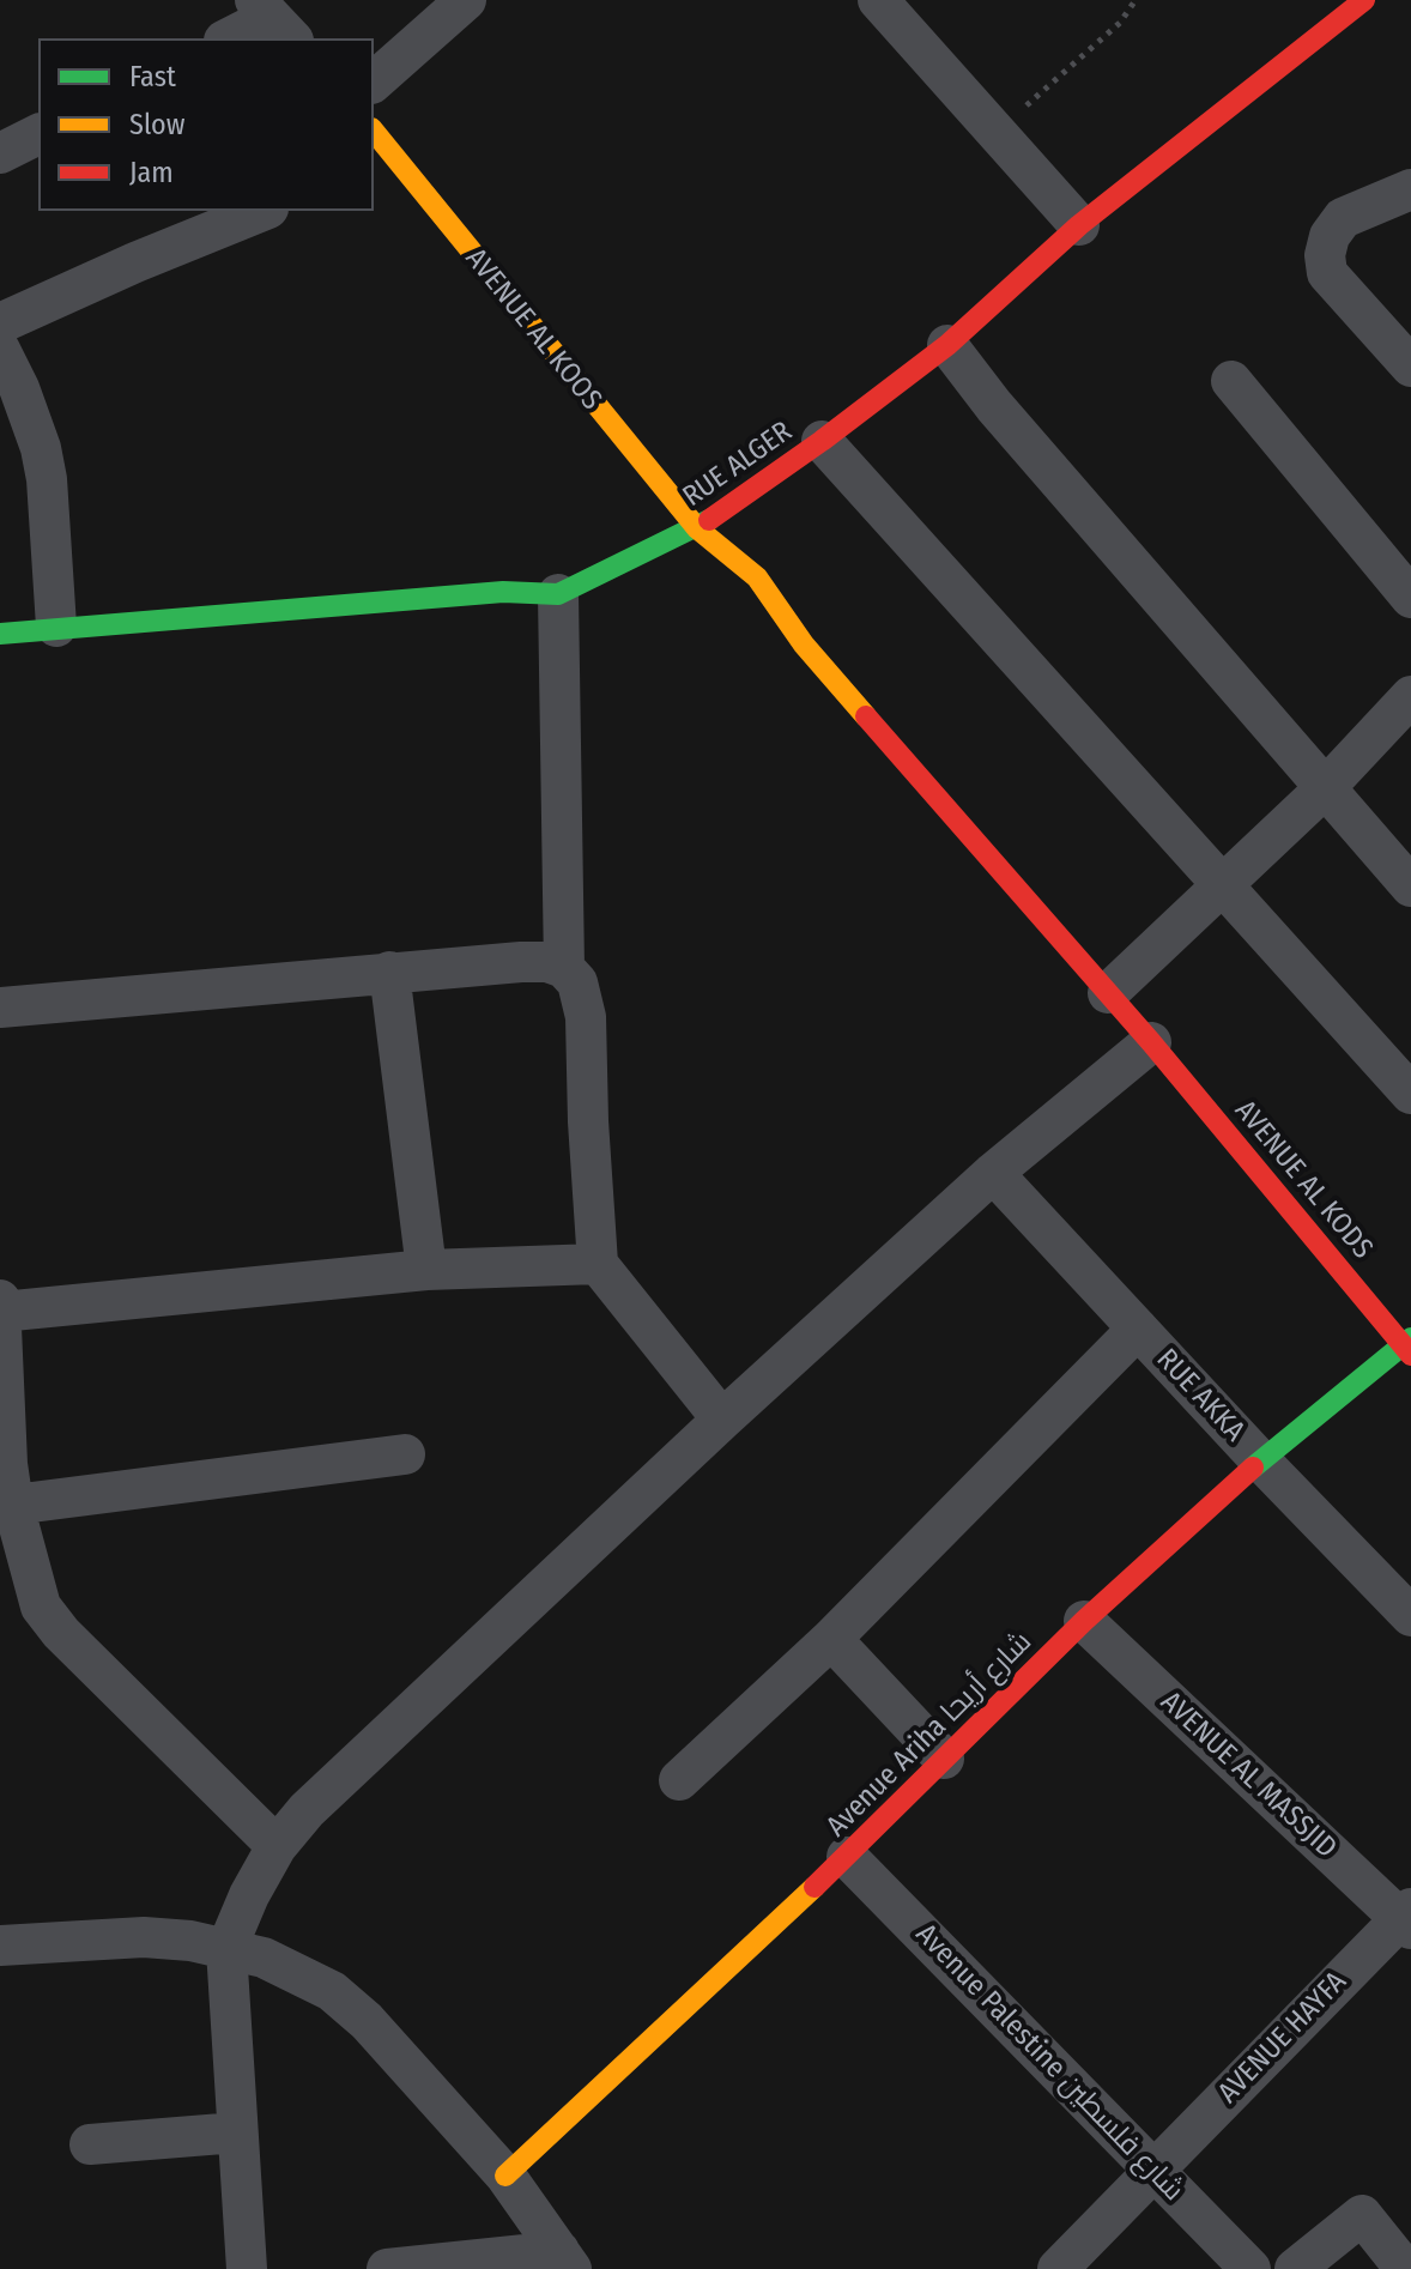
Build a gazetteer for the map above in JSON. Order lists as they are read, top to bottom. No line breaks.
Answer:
{"streets":{"street":["AVENUE AL KOOS","RUE ALGER","AVENUE AL KODS","RUE AKKA","Avenue Ariha شارع أريحا","AVENUE AL MASSJID","AVENUE HAYFA","Avenue Palestine شارع فلسطين"]},"crossings":[["AVENUE AL KOOS","RUE ALGER"],["AVENUE AL KOOS","AVENUE AL KODS"],["AVENUE AL KODS","Avenue Ariha شارع أريحا"],["RUE AKKA","Avenue Ariha شارع أريحا"],["Avenue Ariha شارع أريحا","AVENUE AL MASSJID"],["Avenue Ariha شارع أريحا","Avenue Palestine شارع فلسطين"],["AVENUE AL MASSJID","AVENUE HAYFA"],["AVENUE HAYFA","Avenue Palestine شارع فلسطين"]],"legend":["Fast","Slow","Jam"]}
